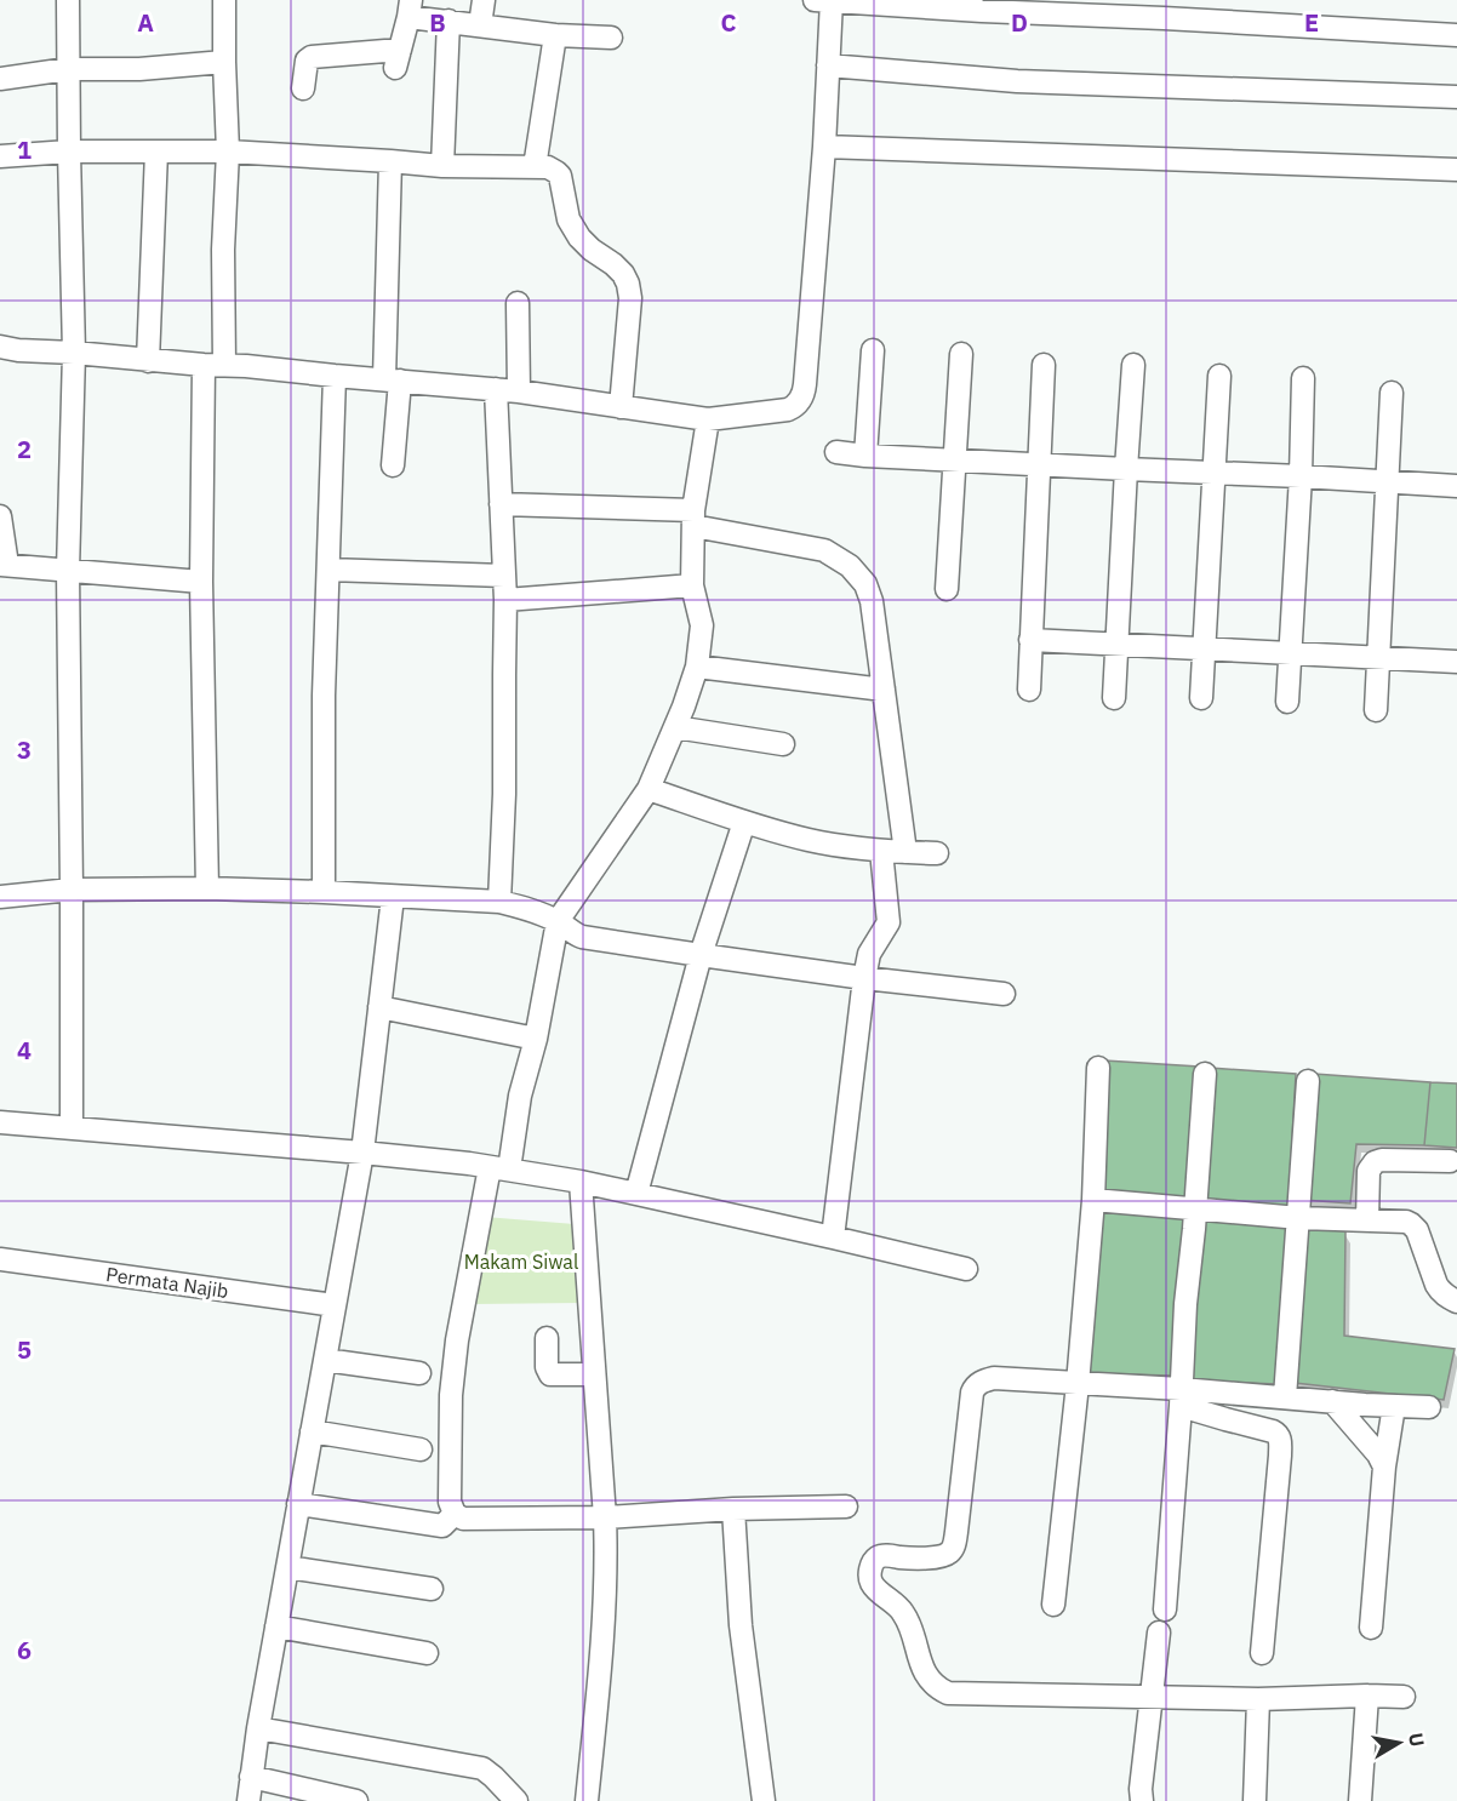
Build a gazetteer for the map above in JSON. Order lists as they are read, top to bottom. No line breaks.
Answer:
{"streets":{"street":["Permata Najib"]},"parks":["Makam Siwal"],"north":"right","grid":{"columns":["A","B","C","D","E"],"rows":["1","2","3","4","5","6"]}}
